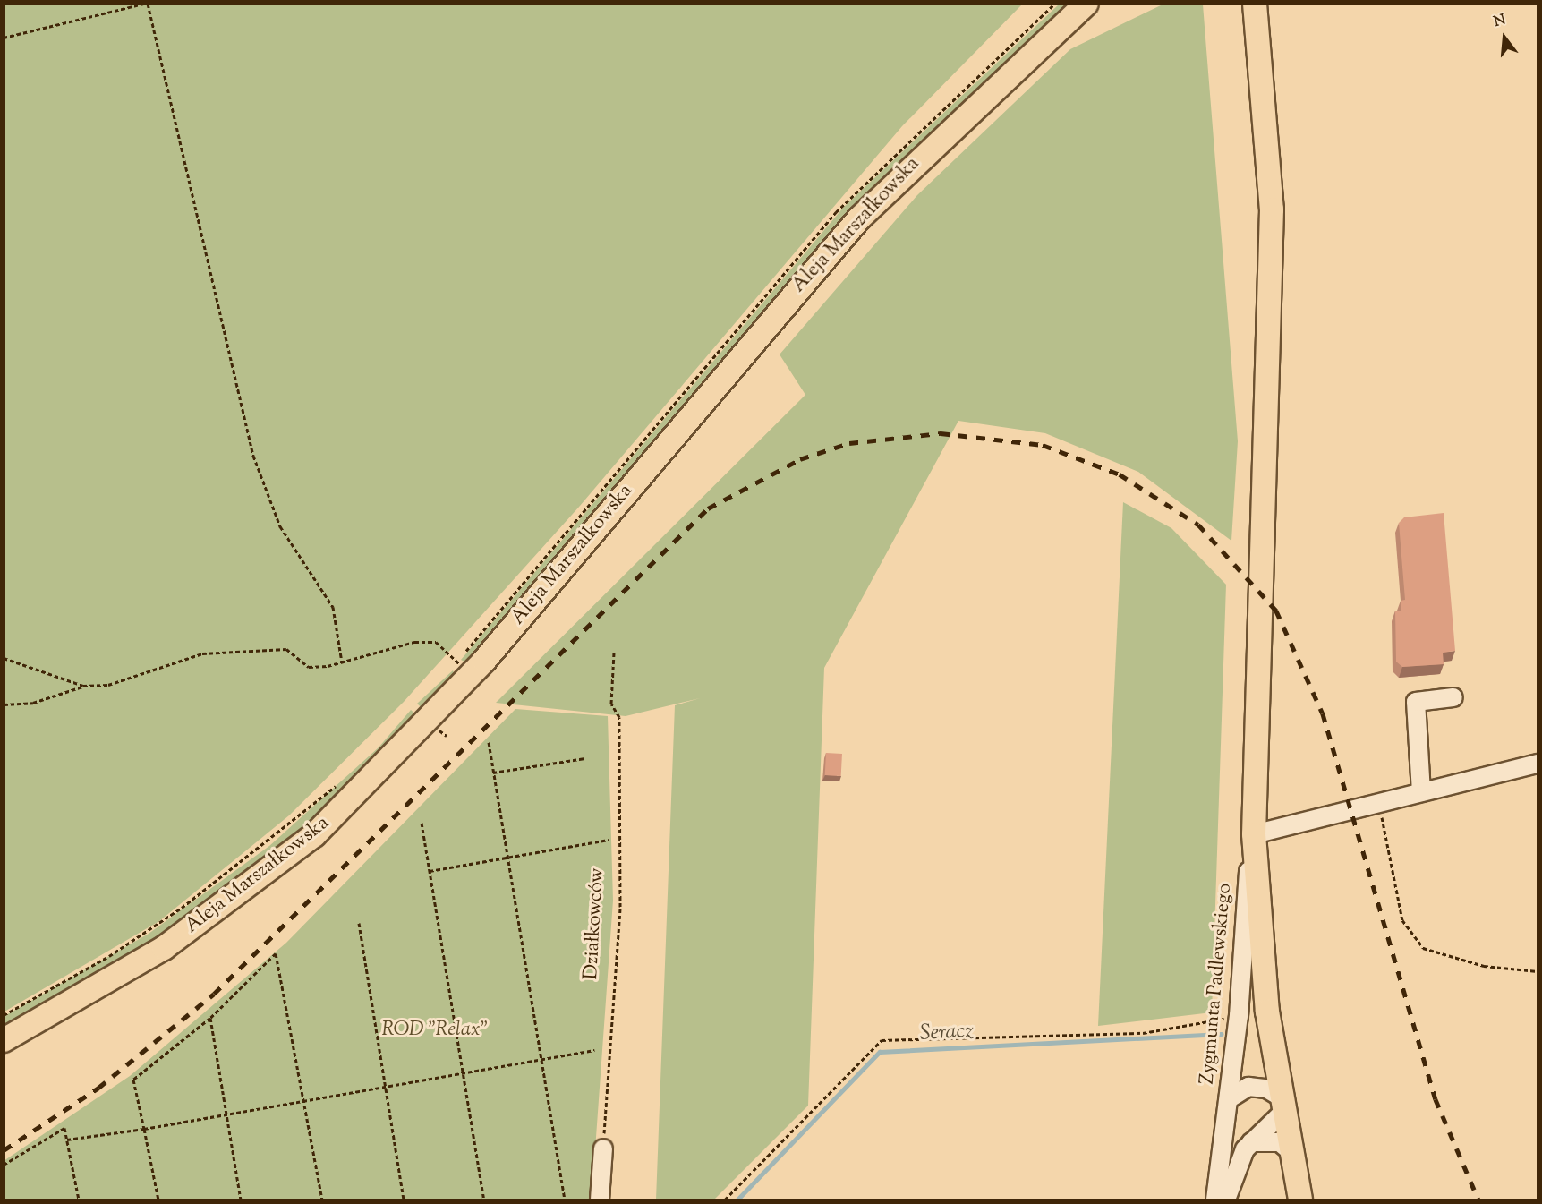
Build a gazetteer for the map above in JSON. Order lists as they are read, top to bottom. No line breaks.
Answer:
{"streets":{"main road":["Aleja Marszałkowska"],"street":["Zygmunta Padlewskiego"],"path":["Działkowców"]},"water":["Seracz"],"parks":["ROD \"Relax\""],"north":"top"}
